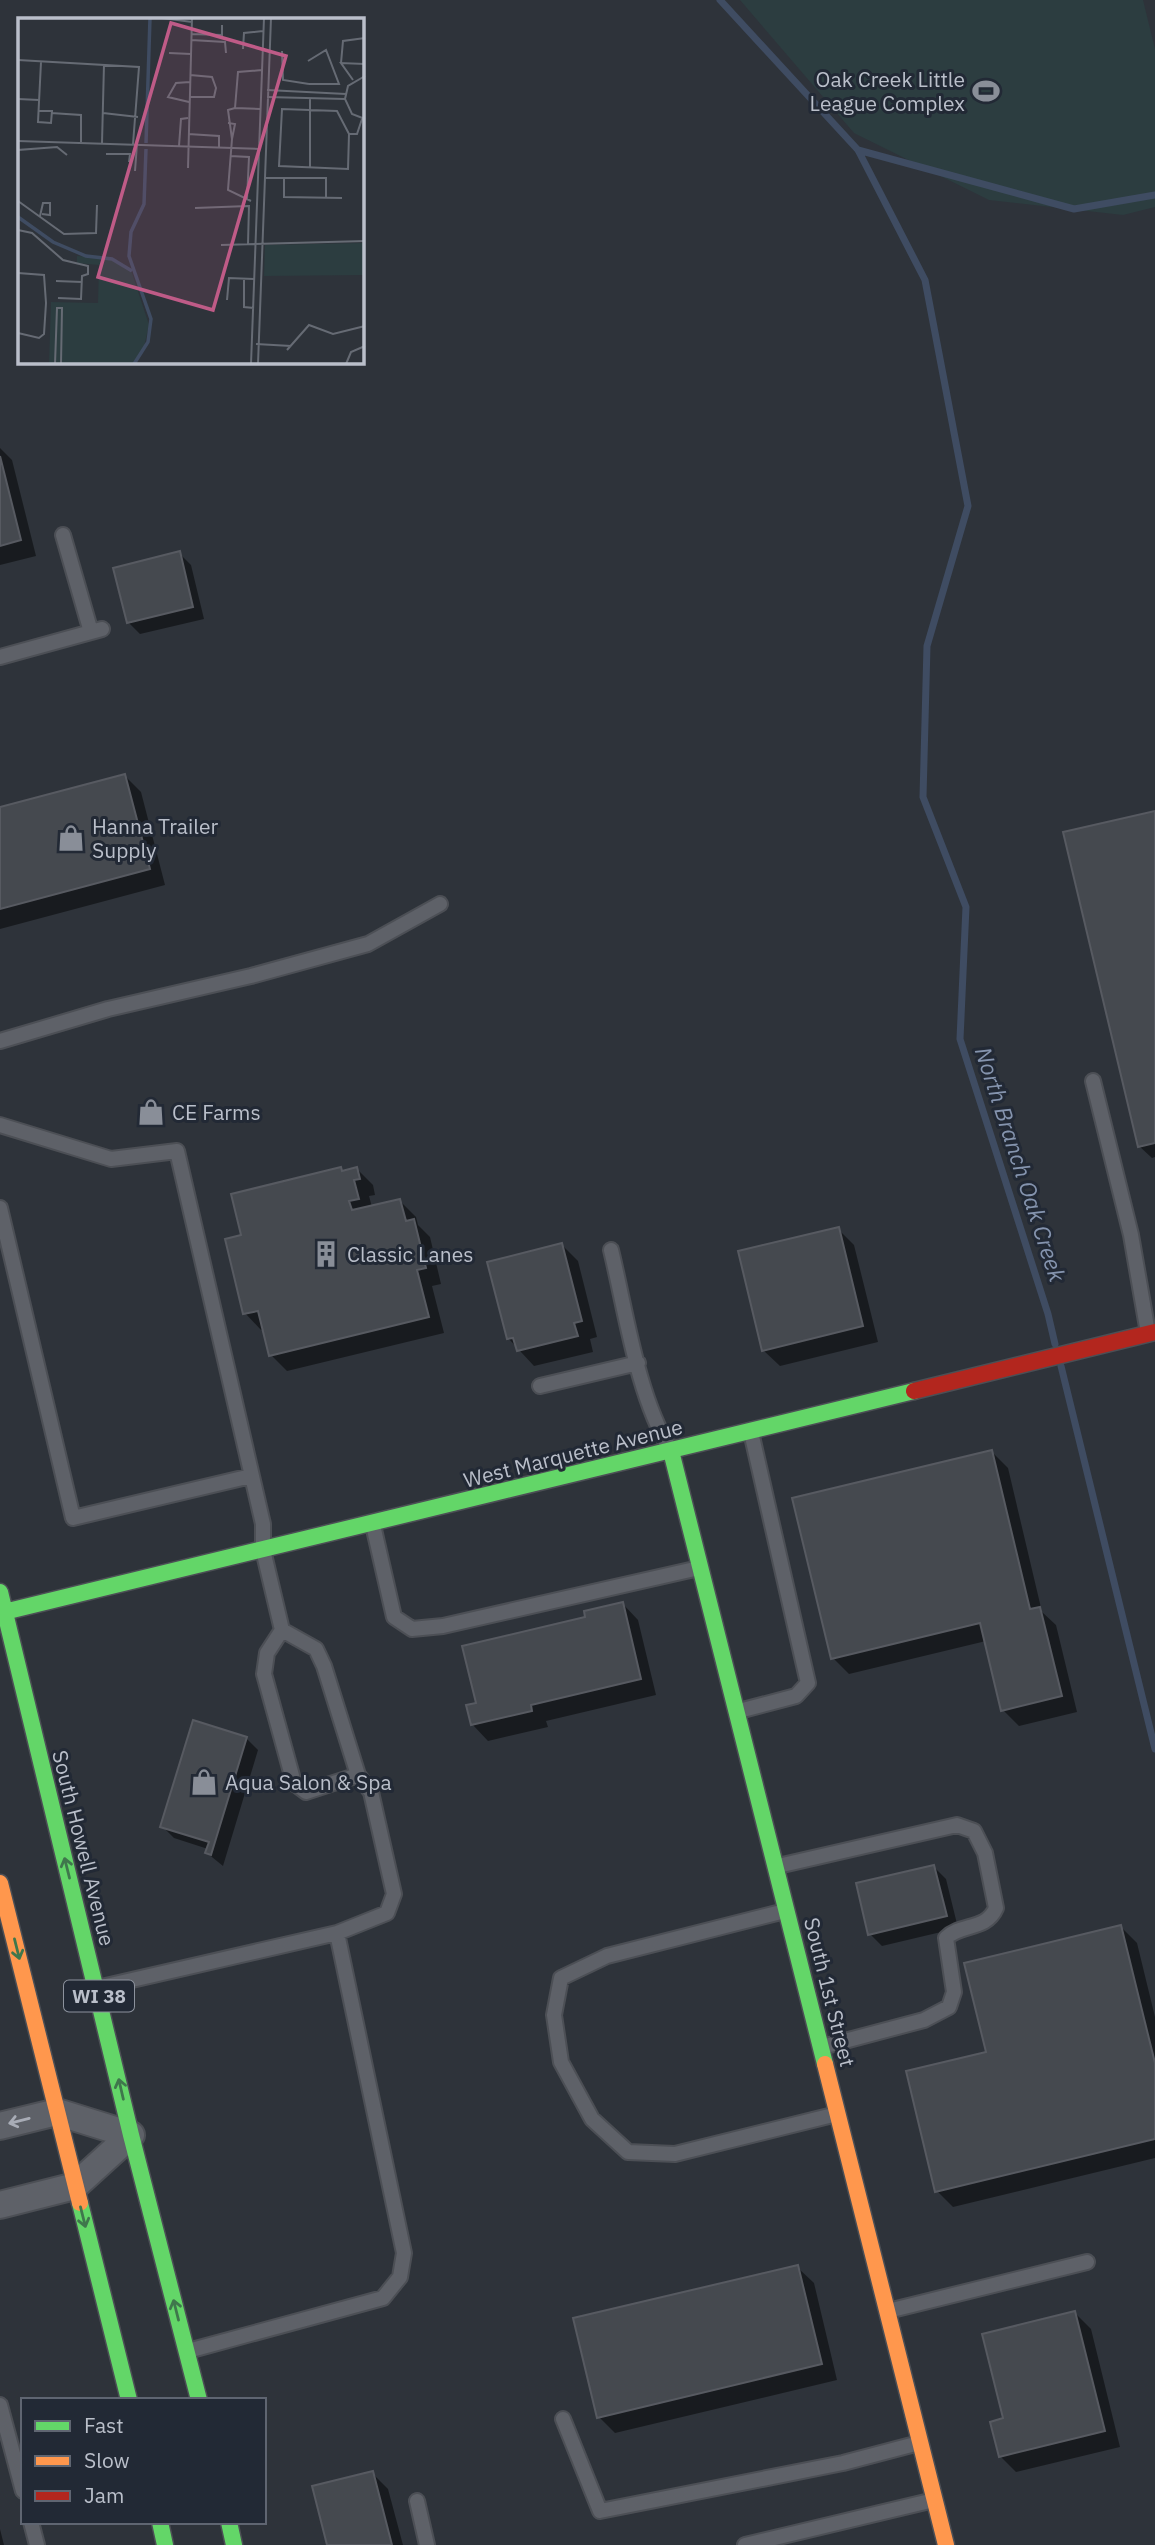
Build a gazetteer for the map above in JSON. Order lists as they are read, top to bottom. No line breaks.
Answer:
{"streets":{"street":["West Marquette Avenue","South Howell Avenue","South 1st Street","WI 38"]},"crossings":[["West Marquette Avenue","South Howell Avenue"],["West Marquette Avenue","South 1st Street"]],"water":["North Branch Oak Creek"],"places":{"sports":["Oak Creek Little League Complex"],"shop":["Hanna Trailer Supply","CE Farms","Aqua Salon & Spa"],"building":["Classic Lanes"]},"legend":["Fast","Slow","Jam"]}
